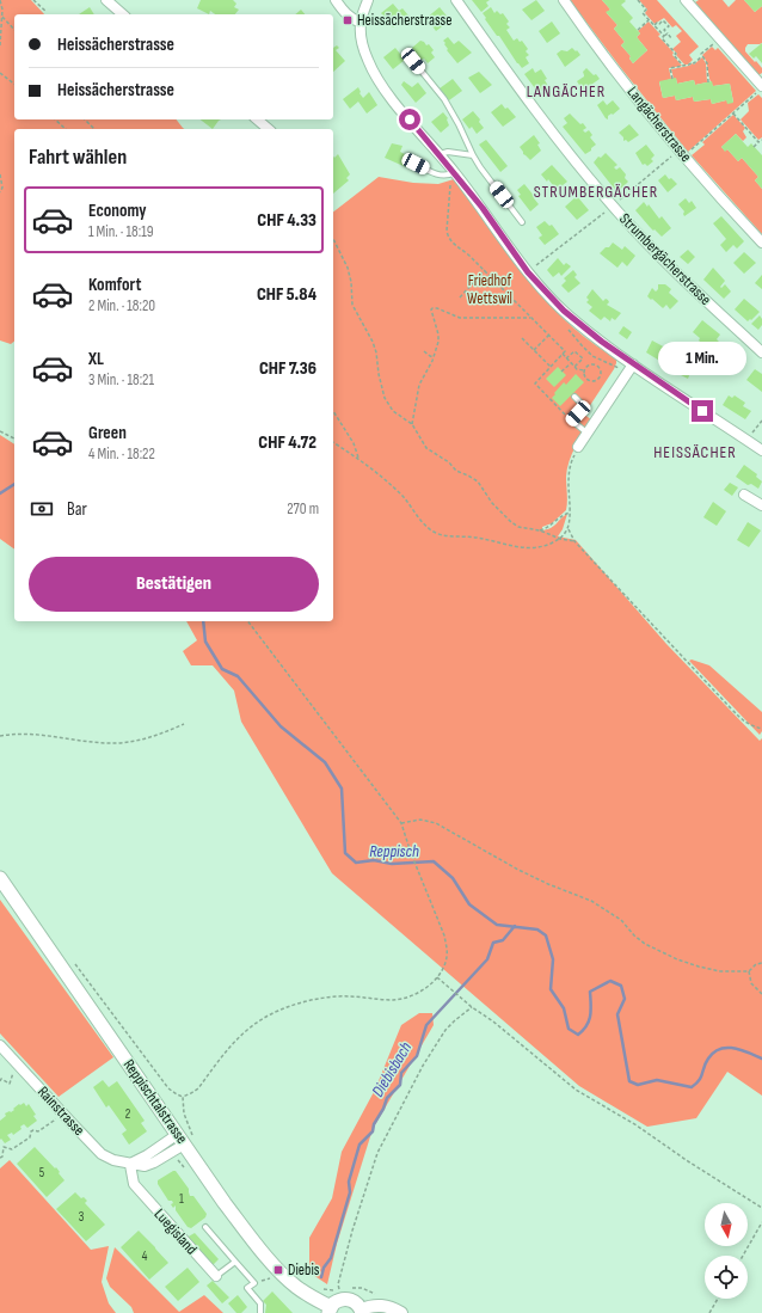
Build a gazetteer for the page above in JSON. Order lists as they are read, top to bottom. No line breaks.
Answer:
{"streets":{"main road":["Reppischtalstrasse"],"street":["Langächerstrasse","Strumbergächerstrasse","Rainstrasse","Luegisland"]},"crossings":[["Reppischtalstrasse","Rainstrasse"],["Rainstrasse","Luegisland"]],"districts":["LANGÄCHER","STRUMBERGÄCHER","HEISSÄCHER"],"water":["Reppisch","Diebisbach"],"parks":["Friedhof Wettswil"],"places":{"transit":["Heissächerstrasse","Diebis"]},"house_numbers":["2","5","1","3","4"],"north":"bottom","page":{"banner":["Heissächerstrasse","Heissächerstrasse"],"heading":"Fahrt wählen","list":[{"name":"Economy","note":"1 Min. · 18:19","value":"CHF 4.33"},{"name":"Komfort","note":"2 Min. · 18:20","value":"CHF 5.84"},{"name":"XL","note":"3 Min. · 18:21","value":"CHF 7.36"},{"name":"Green","note":"4 Min. · 18:22","value":"CHF 4.72"}],"bubble":"1 Min.","pay":["Bar","270 m"],"buttons":"Bestätigen"}}
